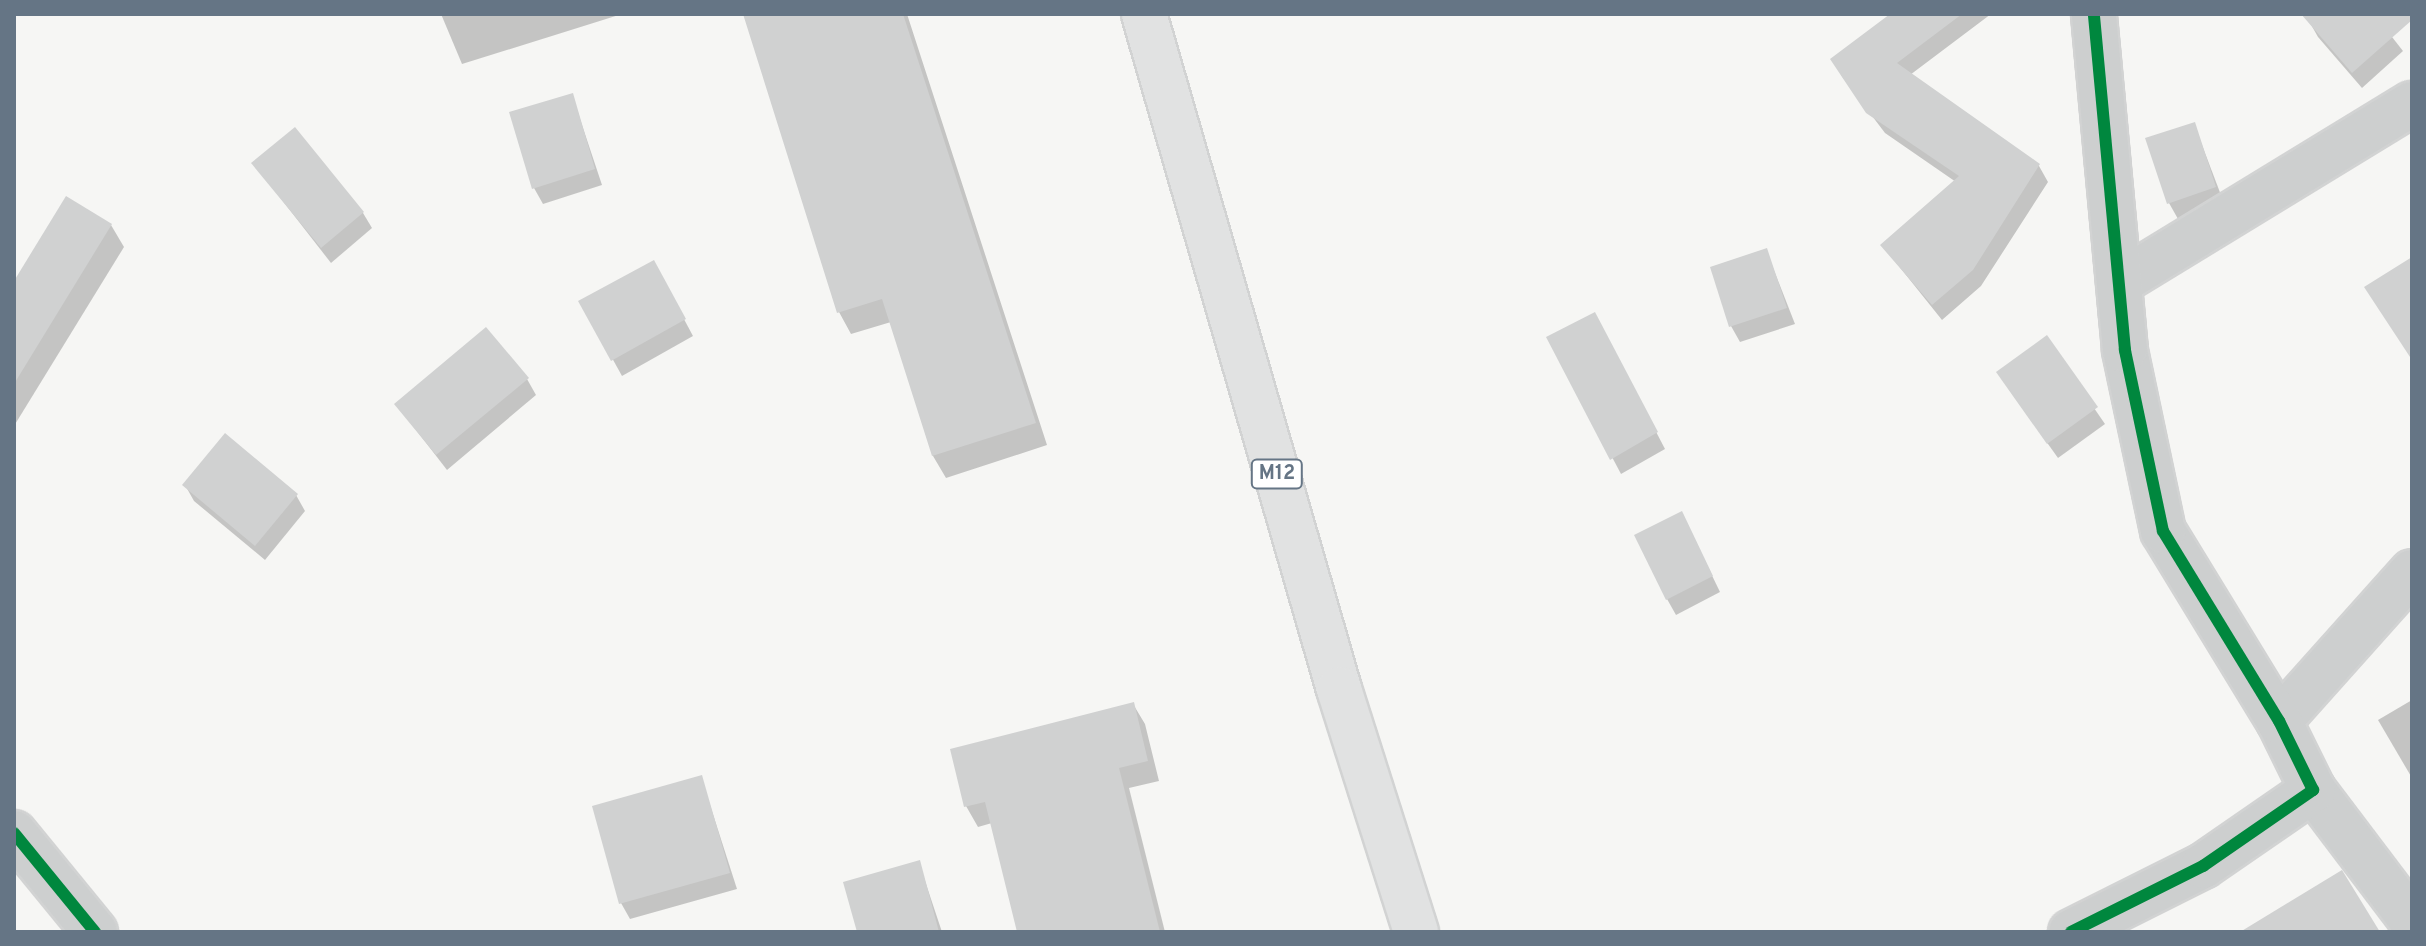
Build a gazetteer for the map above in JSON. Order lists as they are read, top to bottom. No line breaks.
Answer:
{"streets":{"highway":["M12"]}}
